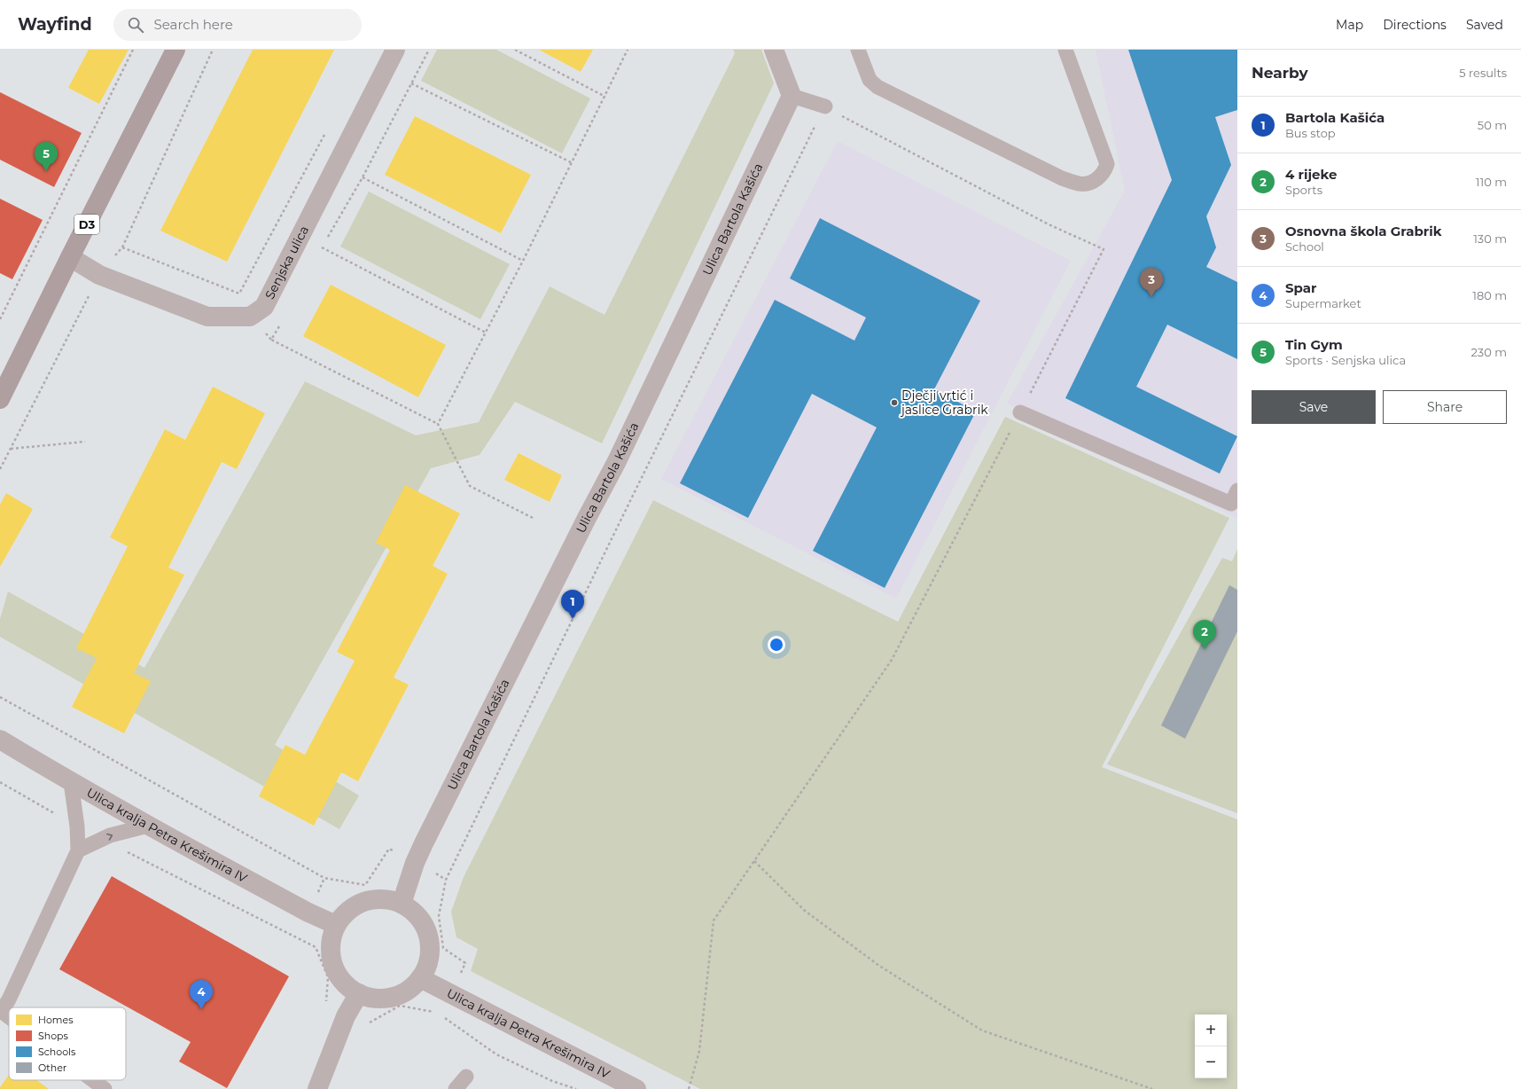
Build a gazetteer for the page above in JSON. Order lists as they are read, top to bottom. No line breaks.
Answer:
{"streets":{"main road":["D3"],"street":["Ulica Bartola Kašića","Senjska ulica","Ulica kralja Petra Krešimira IV"]},"crossings":[["Ulica Bartola Kašića","Ulica kralja Petra Krešimira IV"],["D3","Senjska ulica"]],"places":["Dječji vrtić i jaslice Grabrik"],"legend":["Homes","Shops","Schools","Other"],"page":{"header":"Wayfind","search":"Search here","nav":["Map","Directions","Saved"],"heading":["Nearby","5 results"],"list":[{"mark":"1","name":"Bartola Kašića","note":"Bus stop","value":"50 m"},{"mark":"2","name":"4 rijeke","note":"Sports","value":"110 m"},{"mark":"3","name":"Osnovna škola Grabrik","note":"School","value":"130 m"},{"mark":"4","name":"Spar","note":"Supermarket","value":"180 m"},{"mark":"5","name":"Tin Gym","note":"Sports · Senjska ulica","value":"230 m"}],"pins":["5","3","1","2","4"],"buttons":["Save","Share"],"map_buttons":["+","−"]}}
